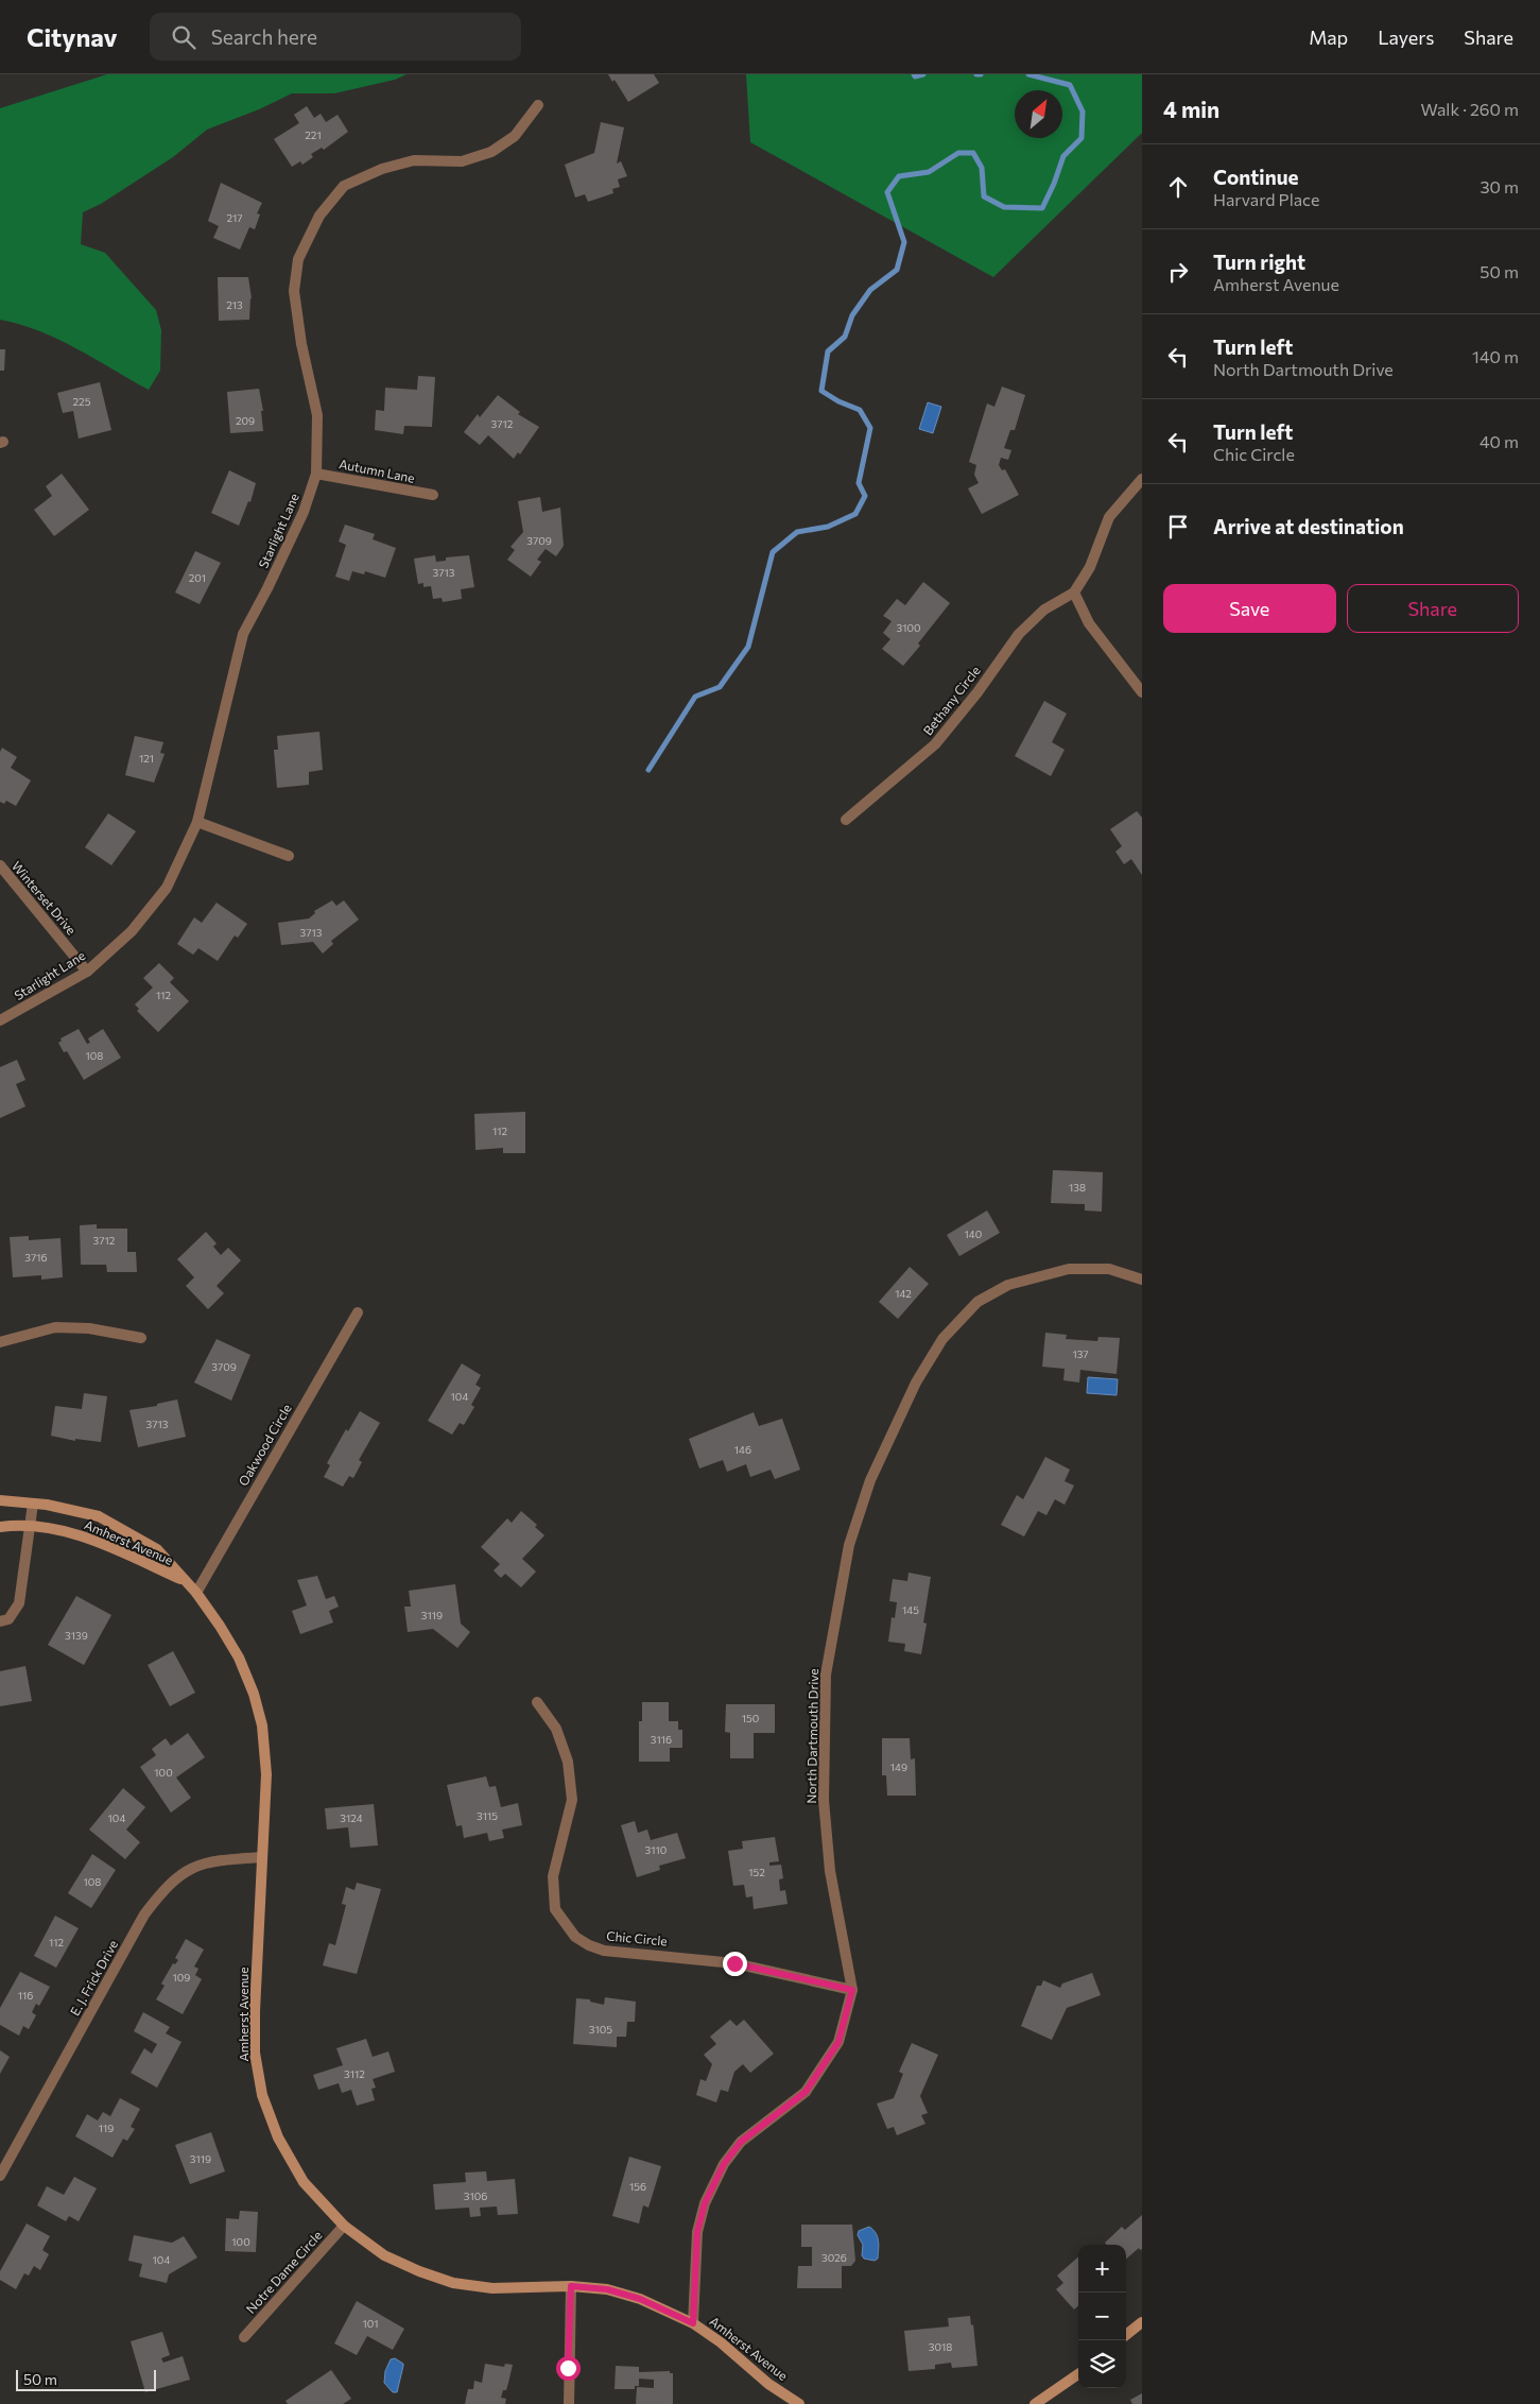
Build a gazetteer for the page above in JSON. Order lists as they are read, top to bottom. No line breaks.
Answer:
{"streets":{"street":["Autumn Lane","Starlight Lane","Bethany Circle","Winterset Drive","Oakwood Circle","Amherst Avenue","North Dartmouth Drive","Chic Circle","E. J. Frick Drive","Notre Dame Circle"]},"crossings":[["Autumn Lane","Starlight Lane"],["Starlight Lane","Winterset Drive"],["Oakwood Circle","Amherst Avenue"],["Amherst Avenue","North Dartmouth Drive"],["Amherst Avenue","E. J. Frick Drive"],["Amherst Avenue","Notre Dame Circle"],["North Dartmouth Drive","Chic Circle"]],"house_numbers":["221","217","213","225","209","3712","3709","3713","201","3100","121","3713","112","108","112","138","140","3712","3716","142","137","3709","104","3713","146","145","3119","3139","150","3116","149","100","3115","104","3124","3110","152","108","112","109","116","3105","3112","119","3119","156","3106","100","3026","104","101","3018"],"scale_bar":"50 m","north":"top right","page":{"header":"Citynav","search":"Search here","nav":["Map","Layers","Share"],"heading":["4 min","Walk · 260 m"],"list":[["Continue","Harvard Place","30 m"],["Turn right","Amherst Avenue","50 m"],["Turn left","North Dartmouth Drive","140 m"],["Turn left","Chic Circle","40 m"],"Arrive at destination"],"buttons":["Save","Share"],"map_buttons":["+","−"],"scale":"50 m"}}
